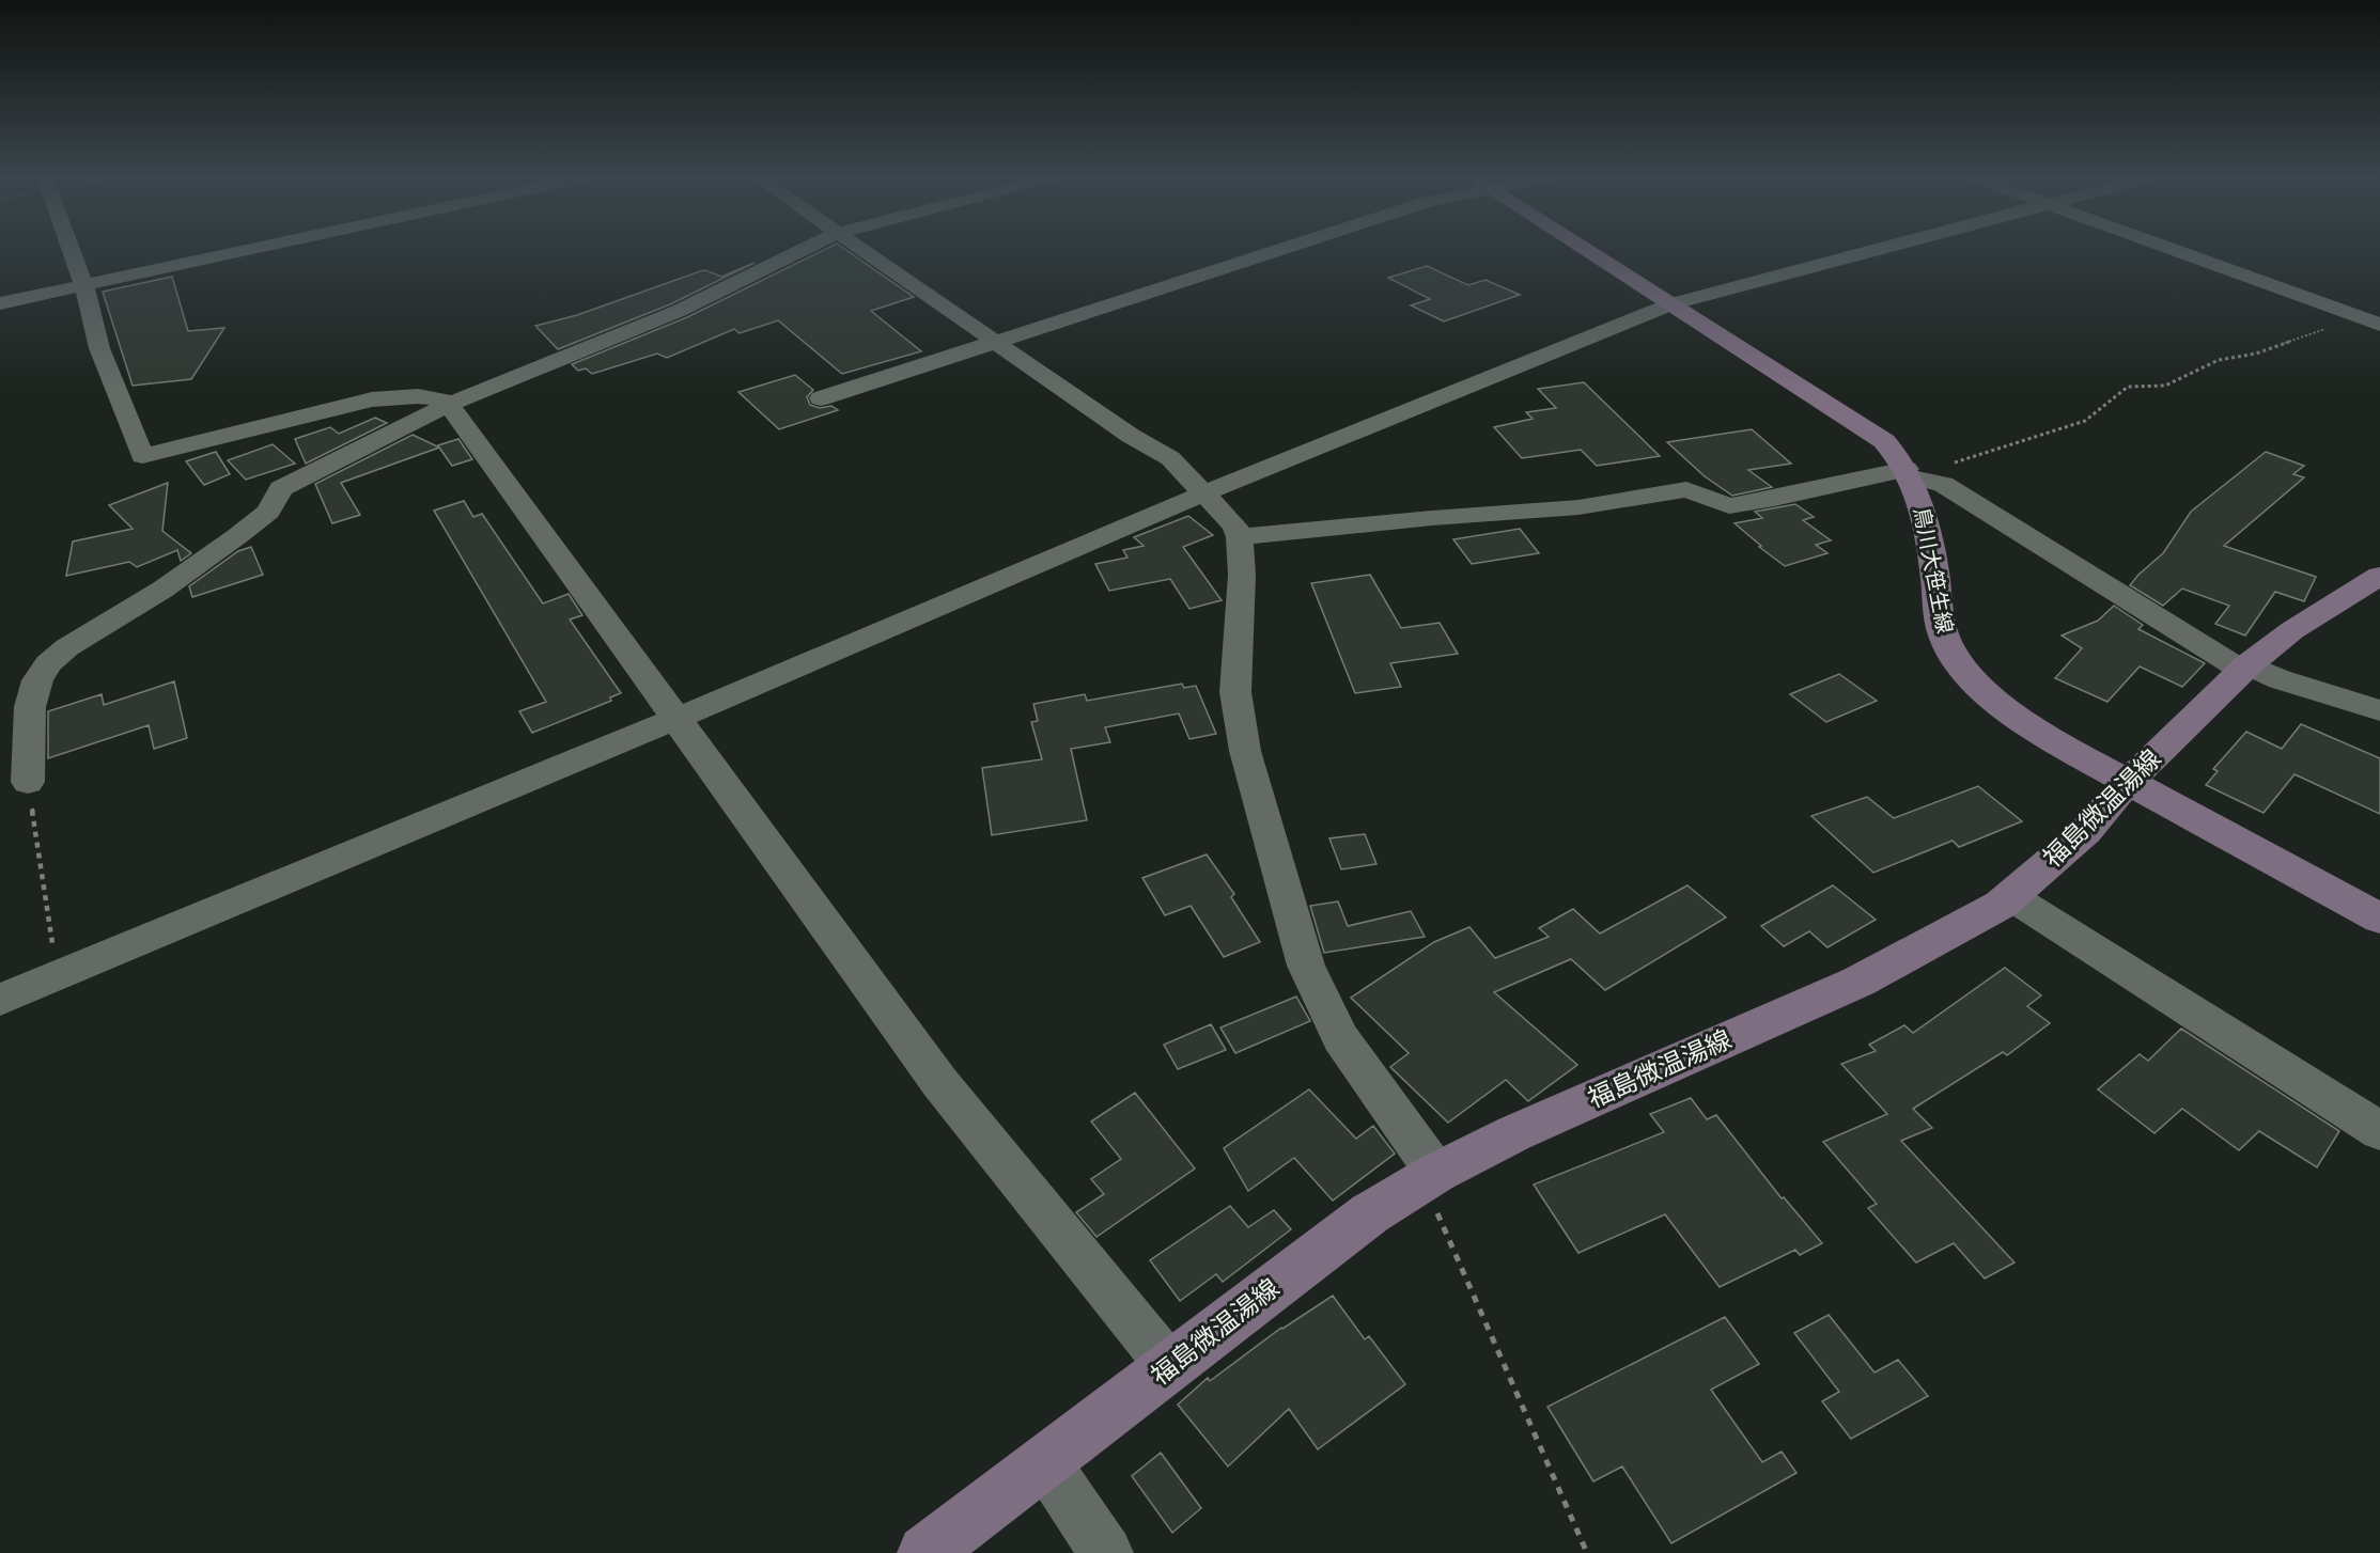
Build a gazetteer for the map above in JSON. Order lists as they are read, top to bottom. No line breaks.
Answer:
{"streets":{"street":["鳥川大笹生線","福島微温湯線"]},"crossings":[["鳥川大笹生線","福島微温湯線"]]}
